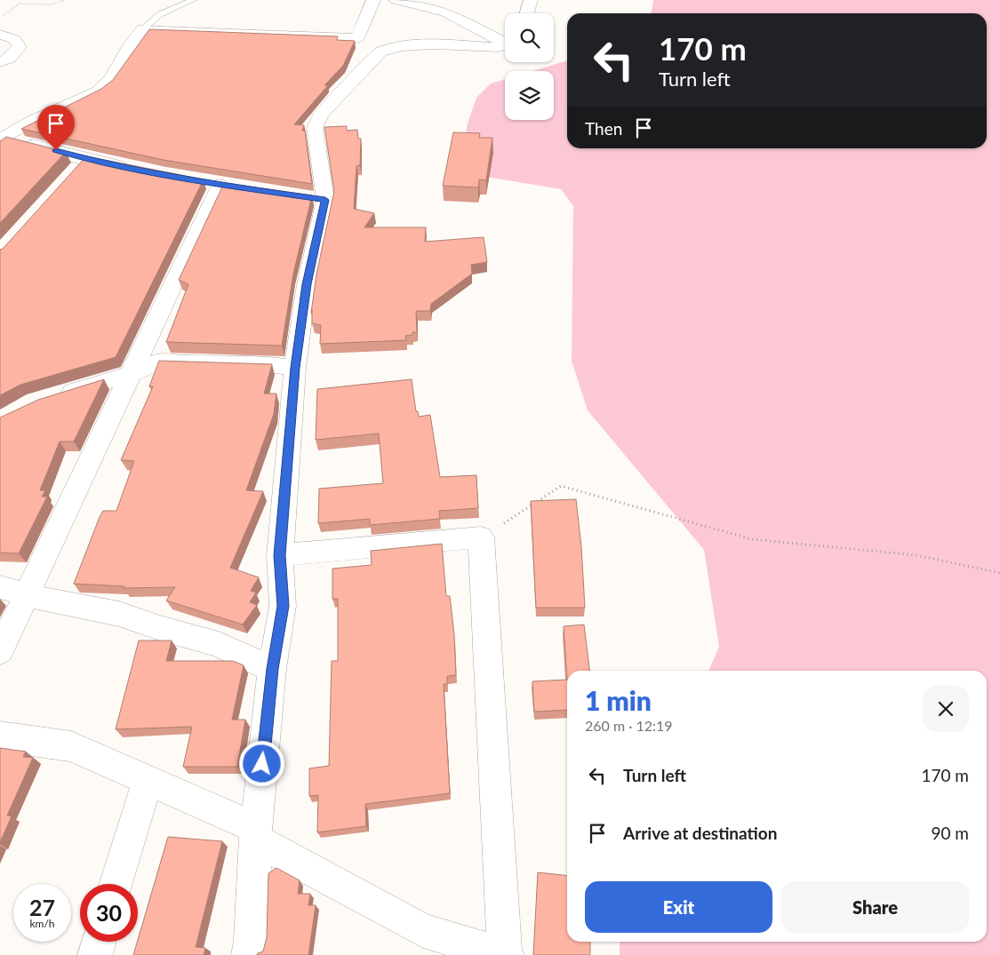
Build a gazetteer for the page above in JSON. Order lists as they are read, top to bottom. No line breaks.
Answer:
{"page":{"turn":["170 m","Turn left"],"then":"Then","heading":["1 min","260 m · 12:19"],"list":[{"name":"Turn left","value":"170 m"},{"name":"Arrive at destination","value":"90 m"}],"buttons":["Exit","Share"],"speed":"27 km/h","limit":"30"}}
